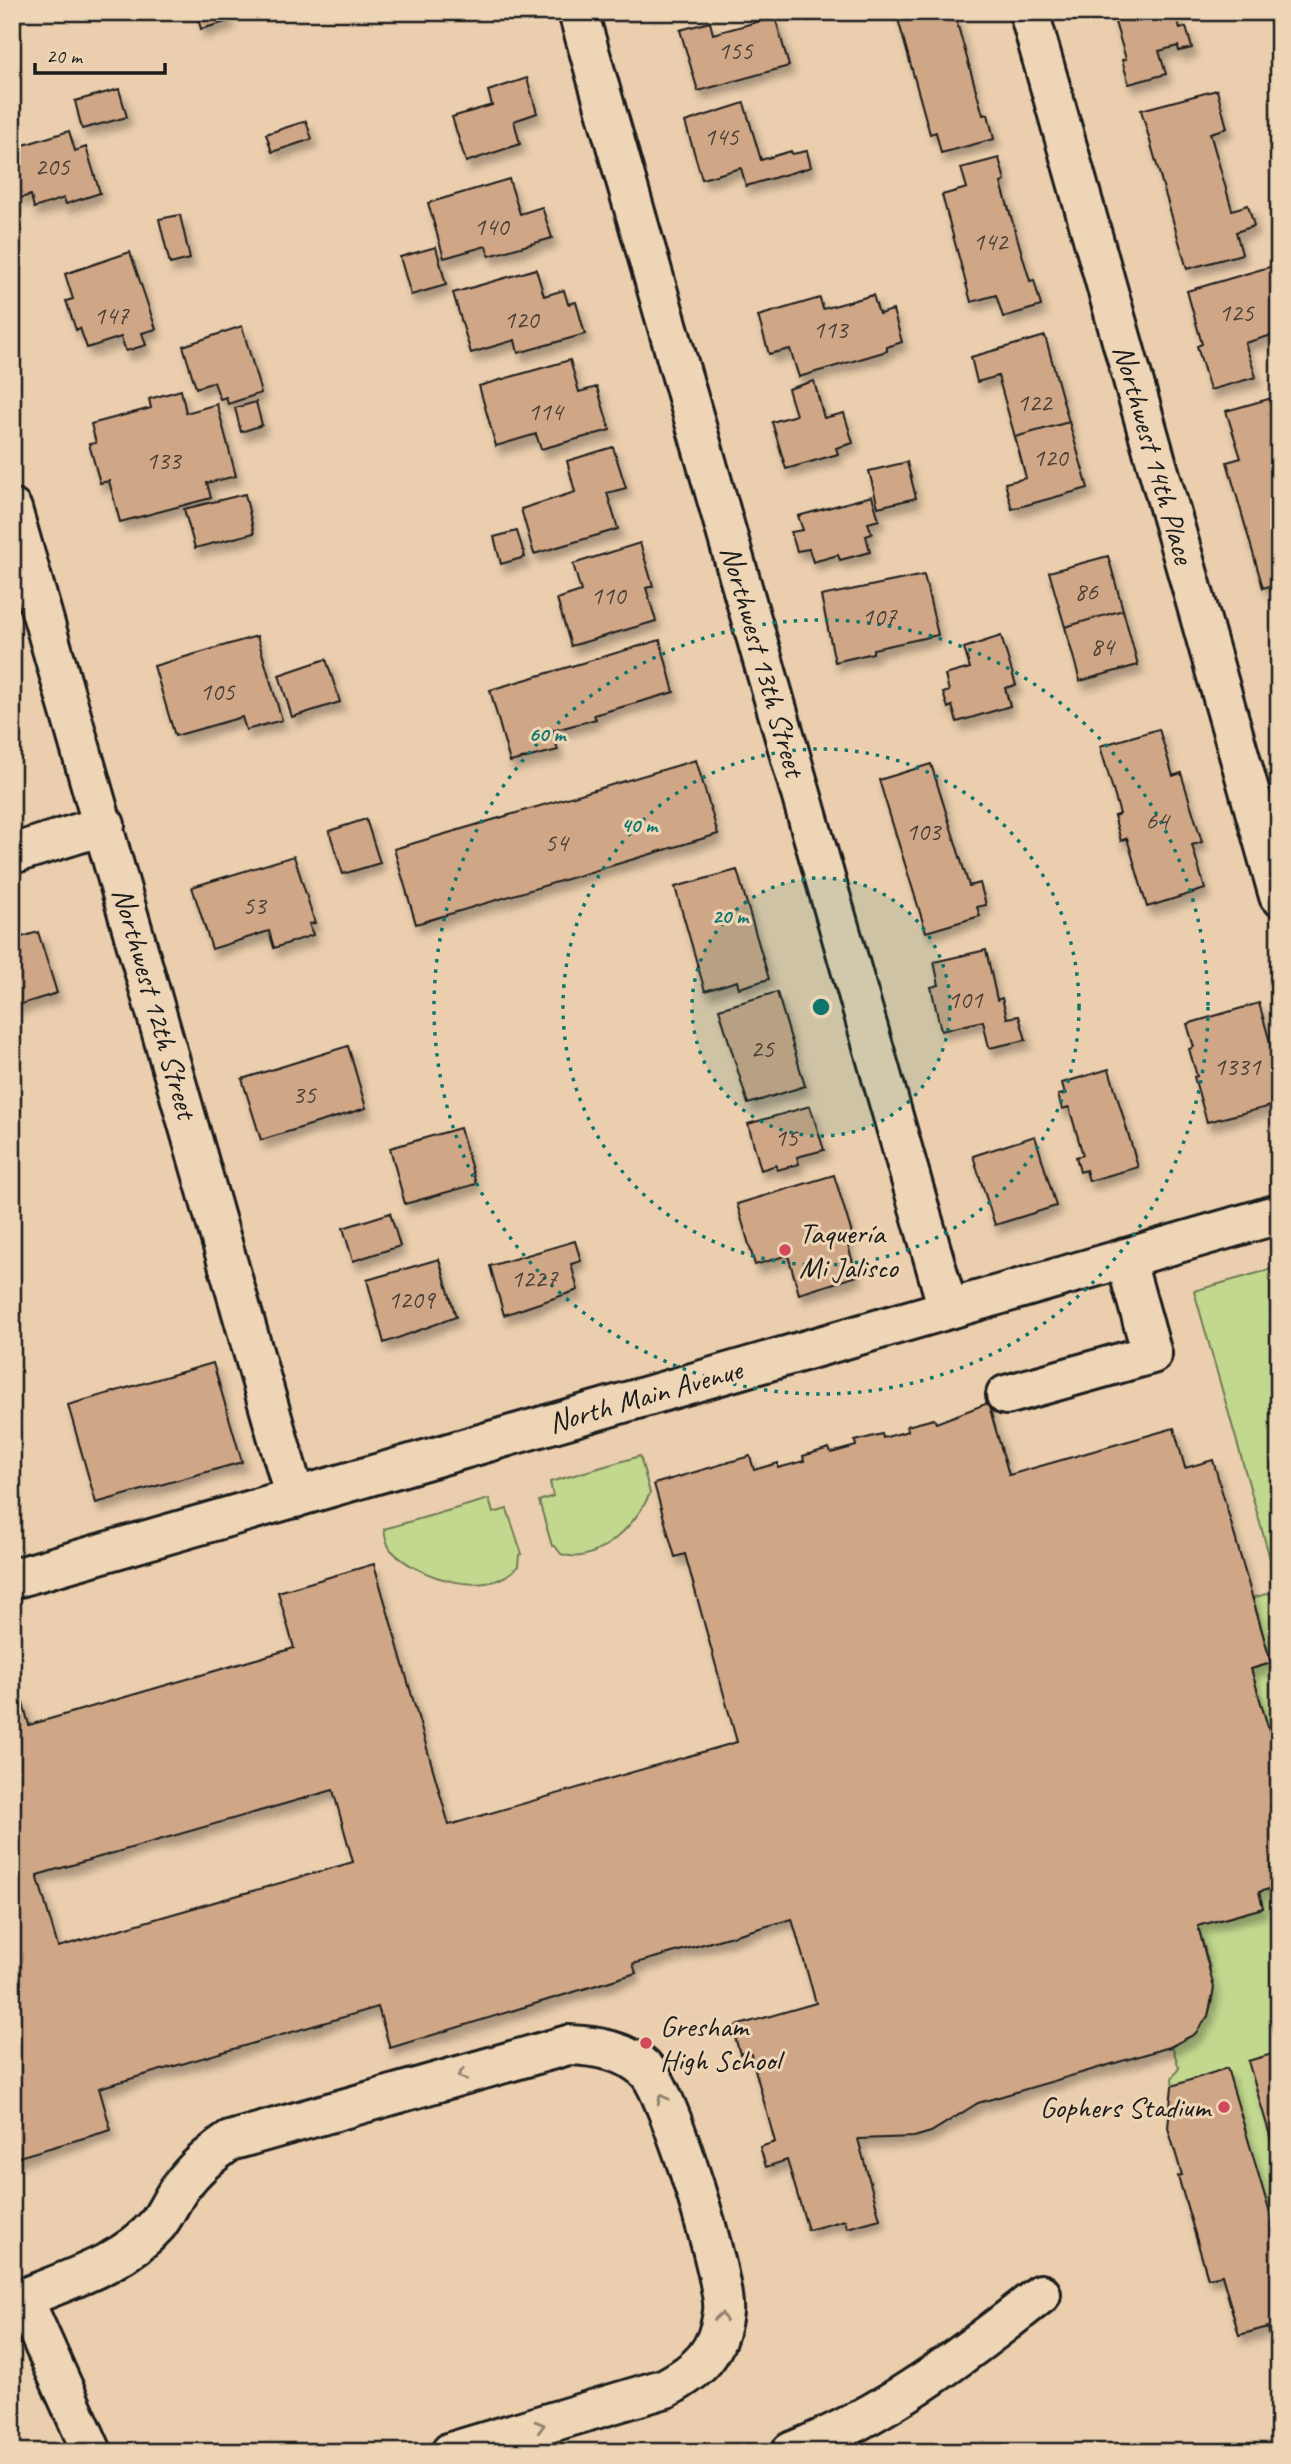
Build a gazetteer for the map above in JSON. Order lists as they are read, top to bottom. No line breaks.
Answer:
{"streets":{"street":["Northwest 14th Place","Northwest 13th Street","Northwest 12th Street","North Main Avenue"]},"crossings":[["Northwest 13th Street","North Main Avenue"],["Northwest 12th Street","North Main Avenue"]],"places":["Taquería Mi Jalisco","Gresham High School","Gophers Stadium"],"house_numbers":["155","145","205","140","142","125","147","120","113","122","114","120","133","86","110","107","84","105","64","103","54","53","101","25","1331","35","15","1227","1209"],"scale_bar":"20 m","rings":["60 m","40 m","20 m"]}
